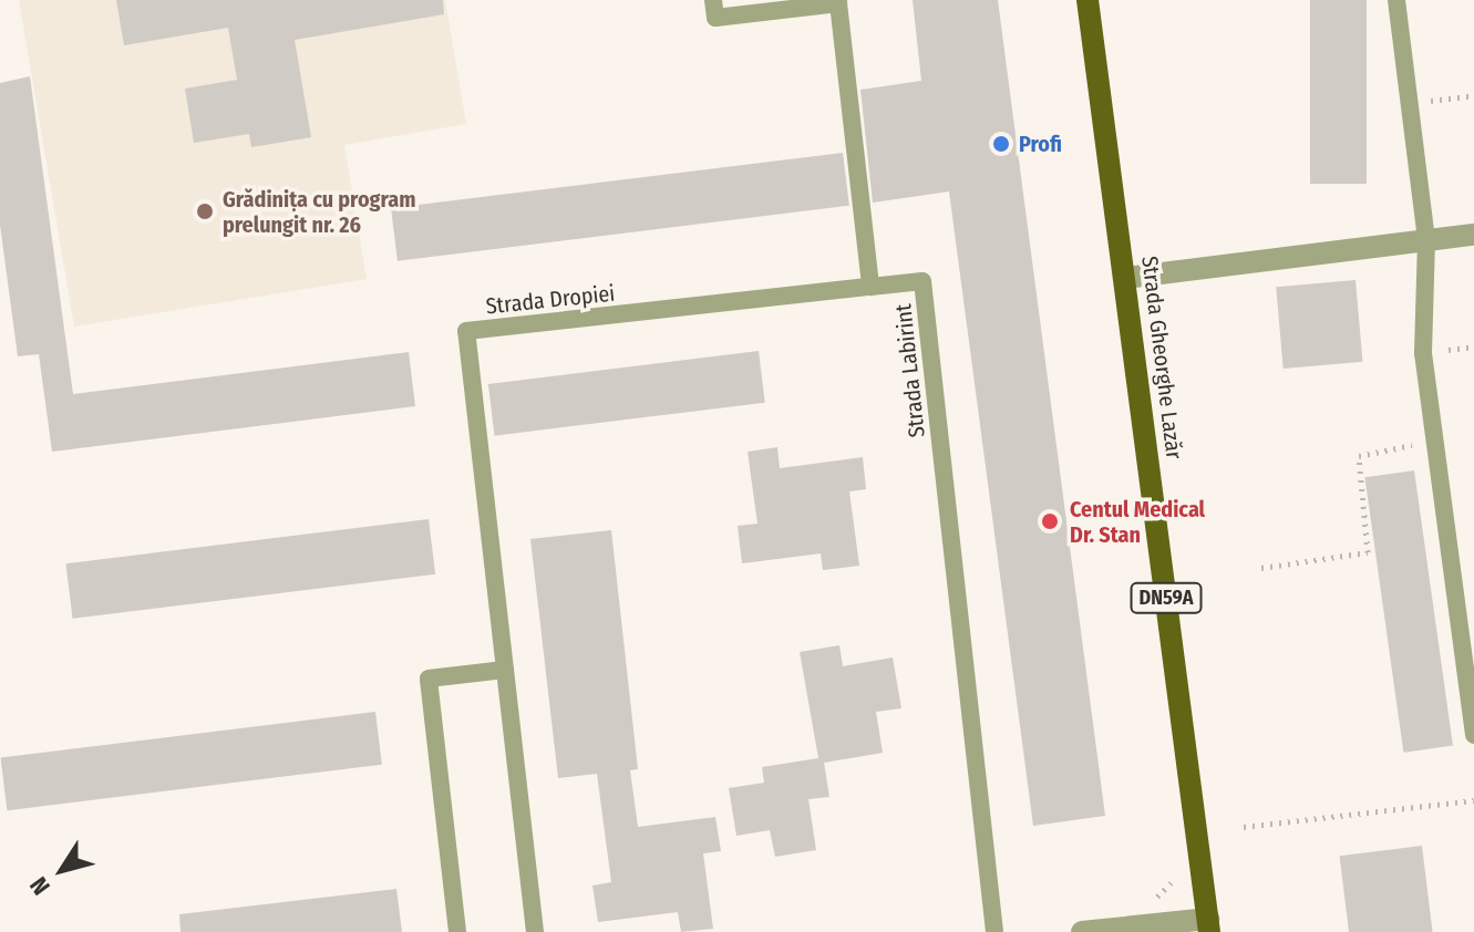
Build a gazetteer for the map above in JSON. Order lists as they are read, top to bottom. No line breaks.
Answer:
{"streets":{"main road":["Strada Gheorghe Lazăr","DN59A"],"lane":["Strada Dropiei","Strada Labirint"]},"crossings":[["Strada Dropiei","Strada Labirint"]],"places":["Profi","Grădinița cu program prelungit nr. 26","Centul Medical Dr. Stan"],"north":"bottom left"}
